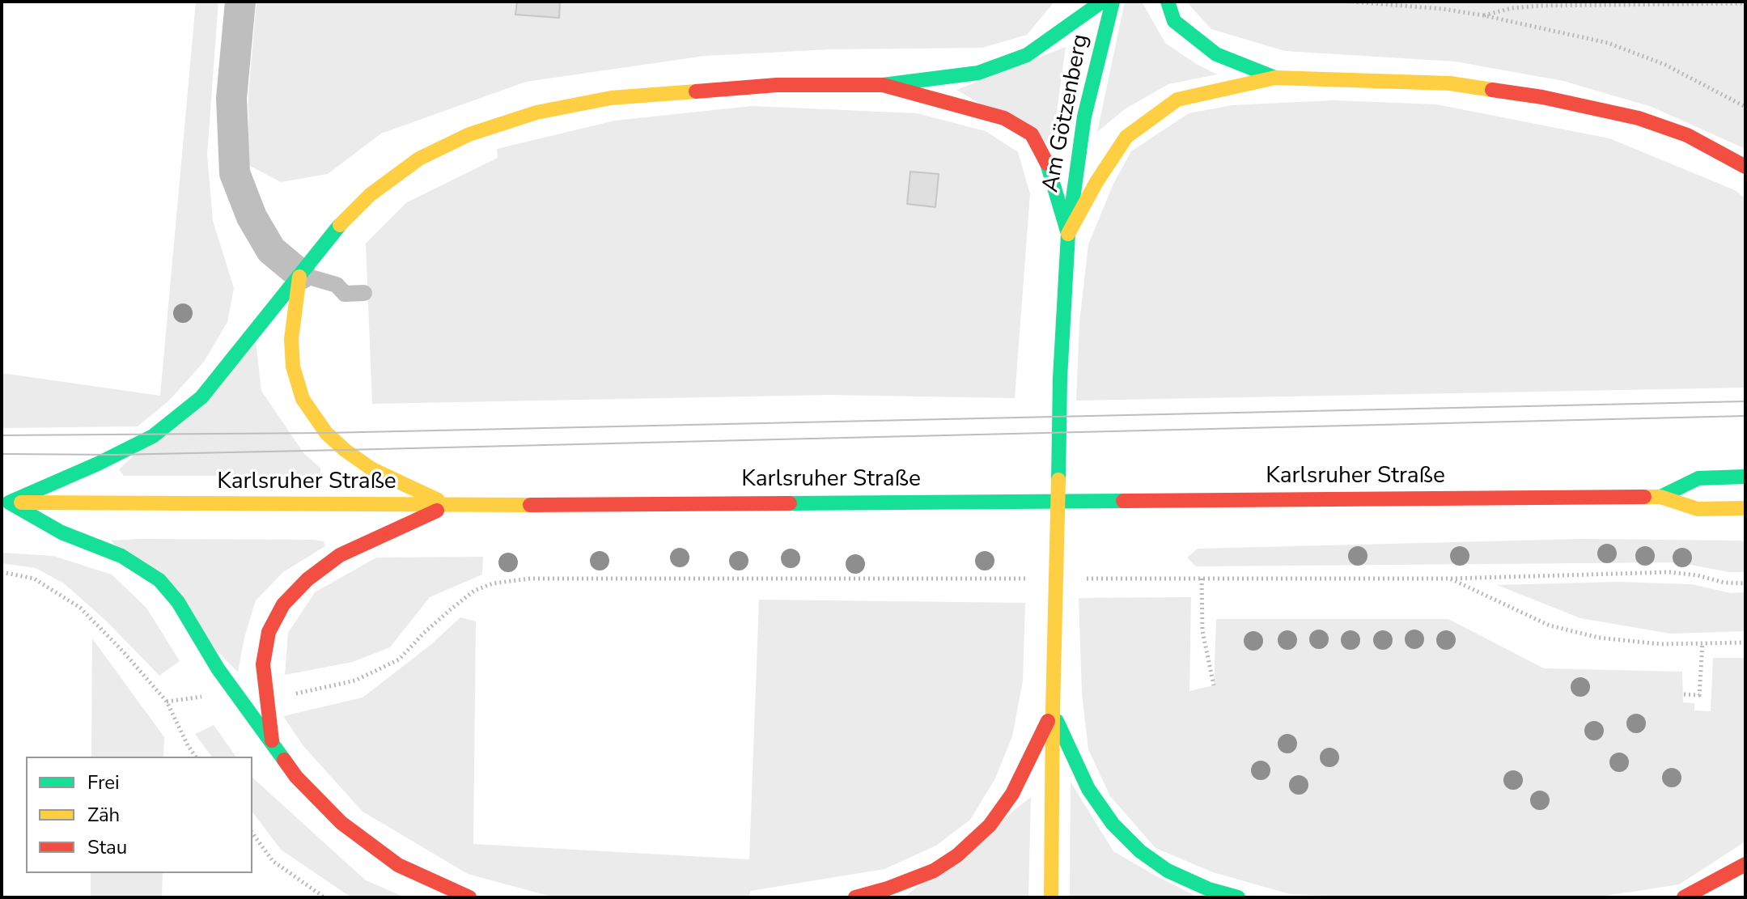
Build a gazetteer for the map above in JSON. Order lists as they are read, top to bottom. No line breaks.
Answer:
{"streets":{"main road":["Am Götzenberg","Karlsruher Straße"]},"legend":["Frei","Zäh","Stau"]}
